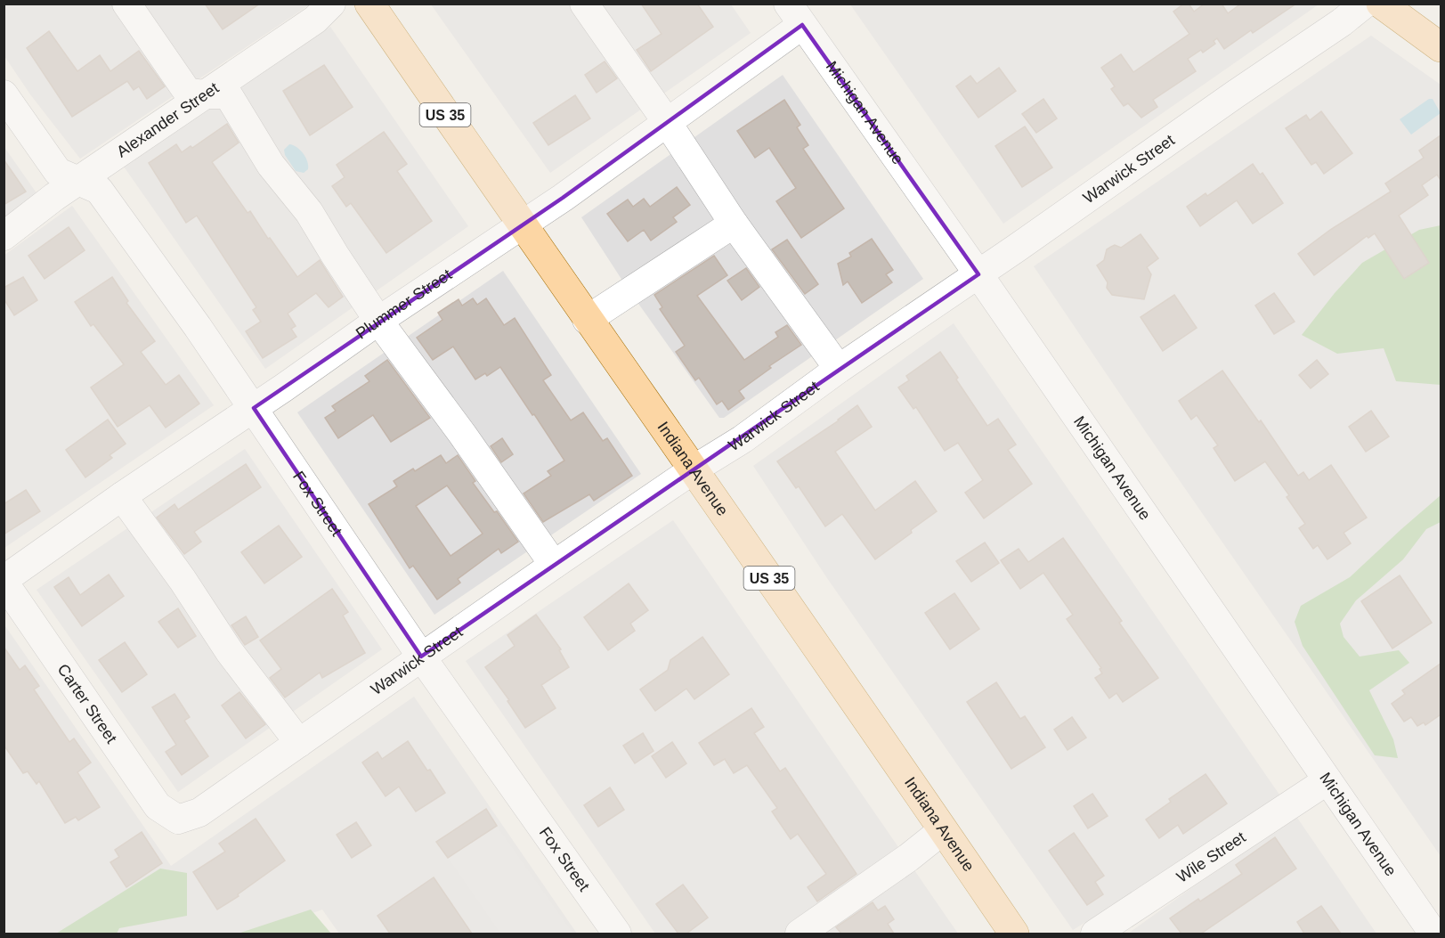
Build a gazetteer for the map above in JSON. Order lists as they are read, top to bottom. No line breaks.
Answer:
{"streets":{"main road":["US 35","Indiana Avenue"],"street":["Michigan Avenue","Alexander Street","Warwick Street","Plummer Street","Fox Street","Carter Street","Wile Street"]},"crossings":[["Michigan Avenue","Warwick Street"],["Michigan Avenue","Plummer Street"],["Michigan Avenue","Wile Street"],["Alexander Street","Fox Street"],["Warwick Street","Indiana Avenue"],["Warwick Street","Fox Street"],["Warwick Street","Carter Street"],["Plummer Street","Indiana Avenue"],["Plummer Street","Fox Street"],["Plummer Street","Carter Street"]]}
